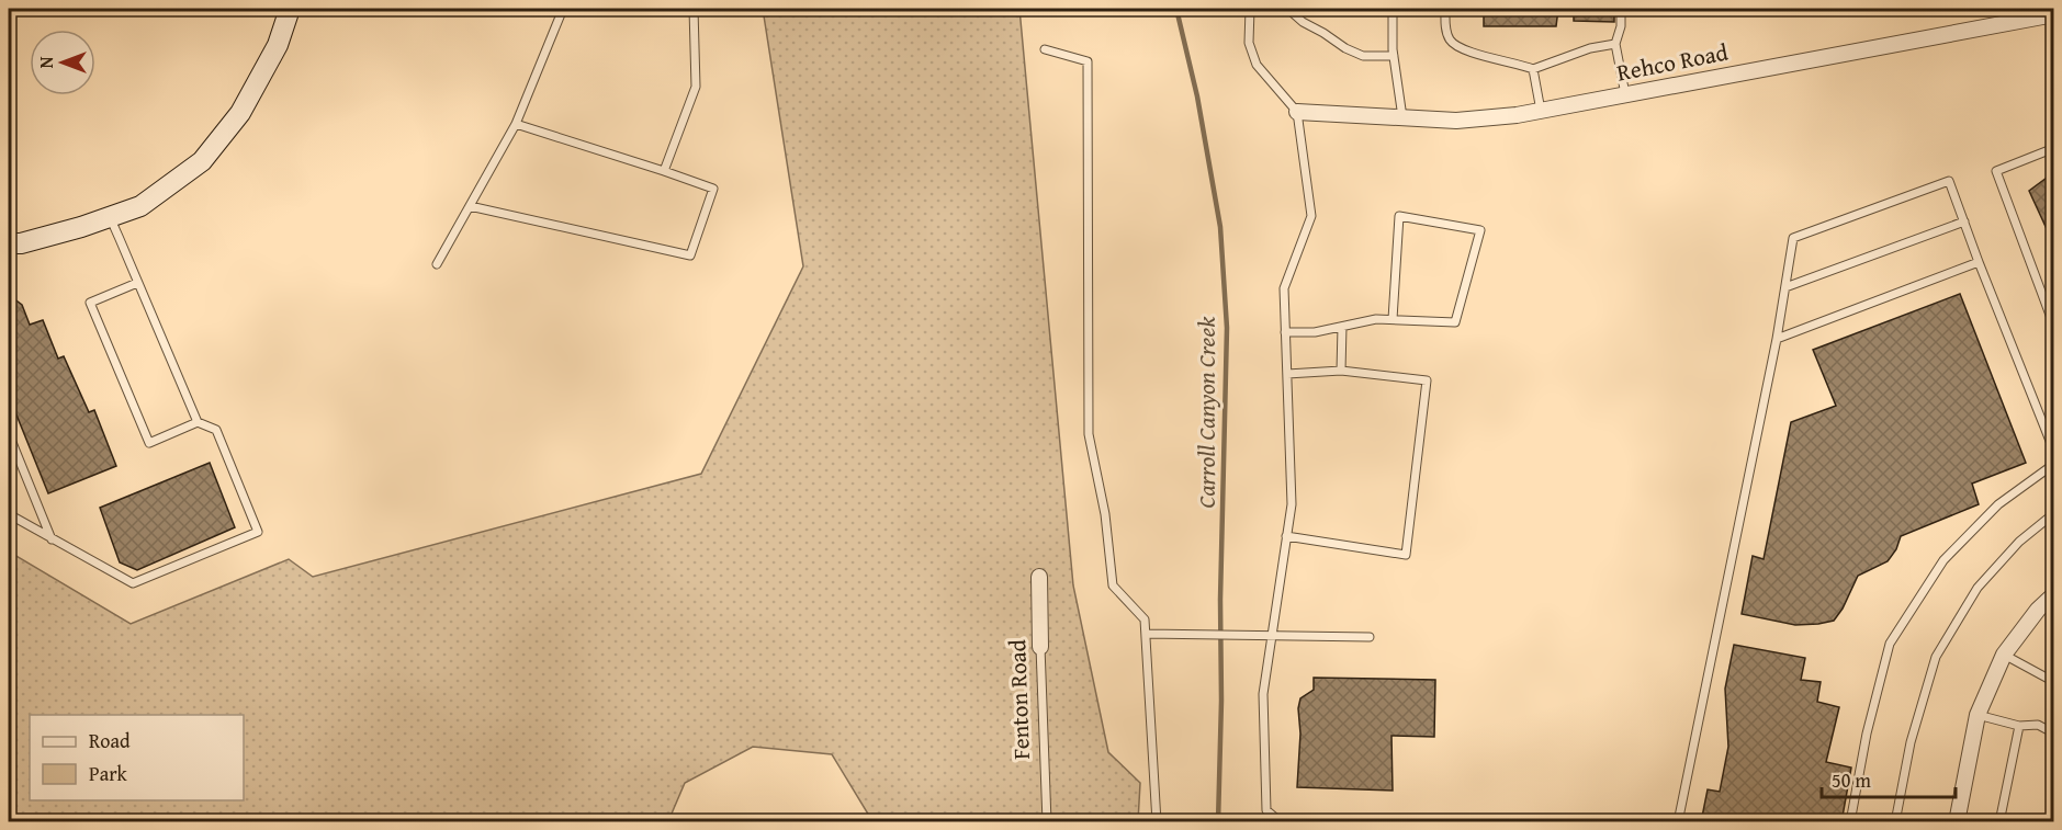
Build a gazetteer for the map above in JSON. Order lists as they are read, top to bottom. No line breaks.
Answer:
{"streets":{"street":["Rehco Road","Fenton Road"]},"water":["Carroll Canyon Creek"],"legend":["Road","Park"],"scale_bar":"50 m","north":"left"}
